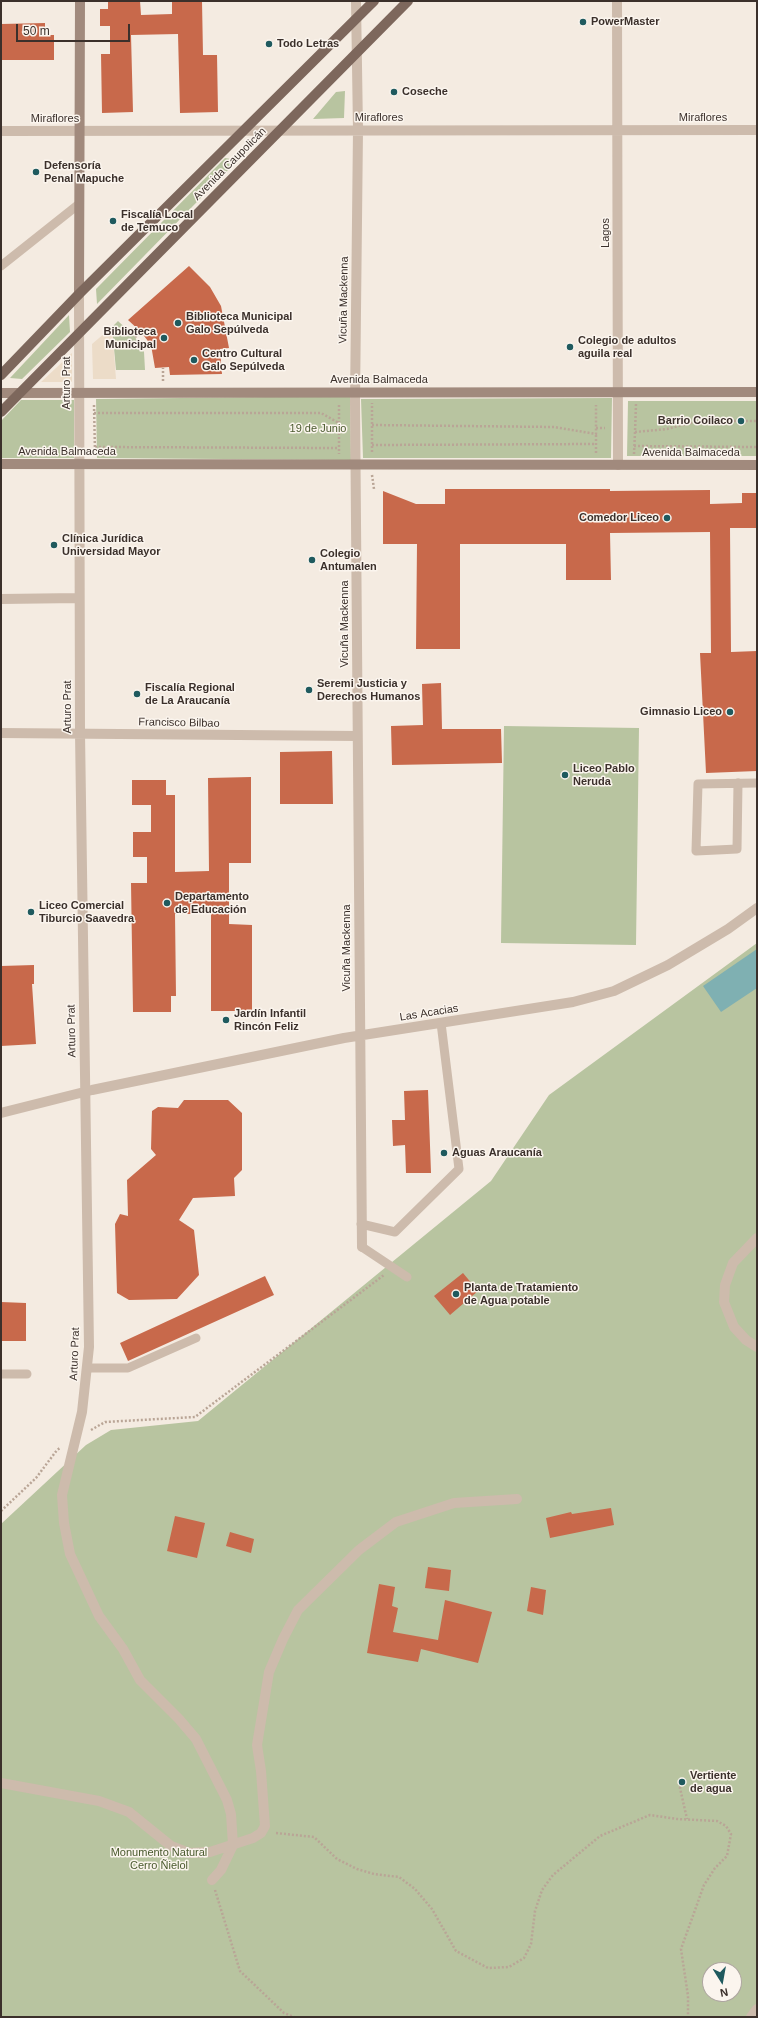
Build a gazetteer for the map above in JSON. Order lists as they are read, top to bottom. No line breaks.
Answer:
{"streets":{"main road":["Avenida Caupolicán","Avenida Balmaceda","Arturo Prat"],"street":["Miraflores","Lagos","Vicuña Mackenna","Francisco Bilbao","Las Acacias"]},"crossings":[["Miraflores","Avenida Caupolicán"],["Miraflores","Lagos"],["Miraflores","Vicuña Mackenna"],["Miraflores","Arturo Prat"],["Avenida Caupolicán","Vicuña Mackenna"],["Avenida Caupolicán","Avenida Balmaceda"],["Avenida Caupolicán","Arturo Prat"],["Lagos","Avenida Balmaceda"],["Vicuña Mackenna","Avenida Balmaceda"],["Vicuña Mackenna","Francisco Bilbao"],["Vicuña Mackenna","Las Acacias"],["Avenida Balmaceda","Arturo Prat"],["Arturo Prat","Francisco Bilbao"],["Arturo Prat","Las Acacias"]],"parks":["19 de Junio","Monumento Natural Cerro Ñielol"],"places":["PowerMaster","Todo Letras","Coseche","Defensoría Penal Mapuche","Fiscalía Local de Temuco","Biblioteca Municipal Galo Sepúlveda","Biblioteca Municipal","Colegio de adultos aguila real","Centro Cultural Galo Sepúlveda","Barrio Coilaco","Comedor Liceo","Clínica Jurídica Universidad Mayor","Colegio Antumalen","Seremi Justicia y Derechos Humanos","Fiscalía Regional de La Araucanía","Gimnasio Liceo","Liceo Pablo Neruda","Departamento de Educación","Liceo Comercial Tiburcio Saavedra","Jardín Infantil Rincón Feliz","Aguas Araucanía","Planta de Tratamiento de Agua potable","Vertiente de agua"],"scale_bar":"50 m","north":"bottom"}
